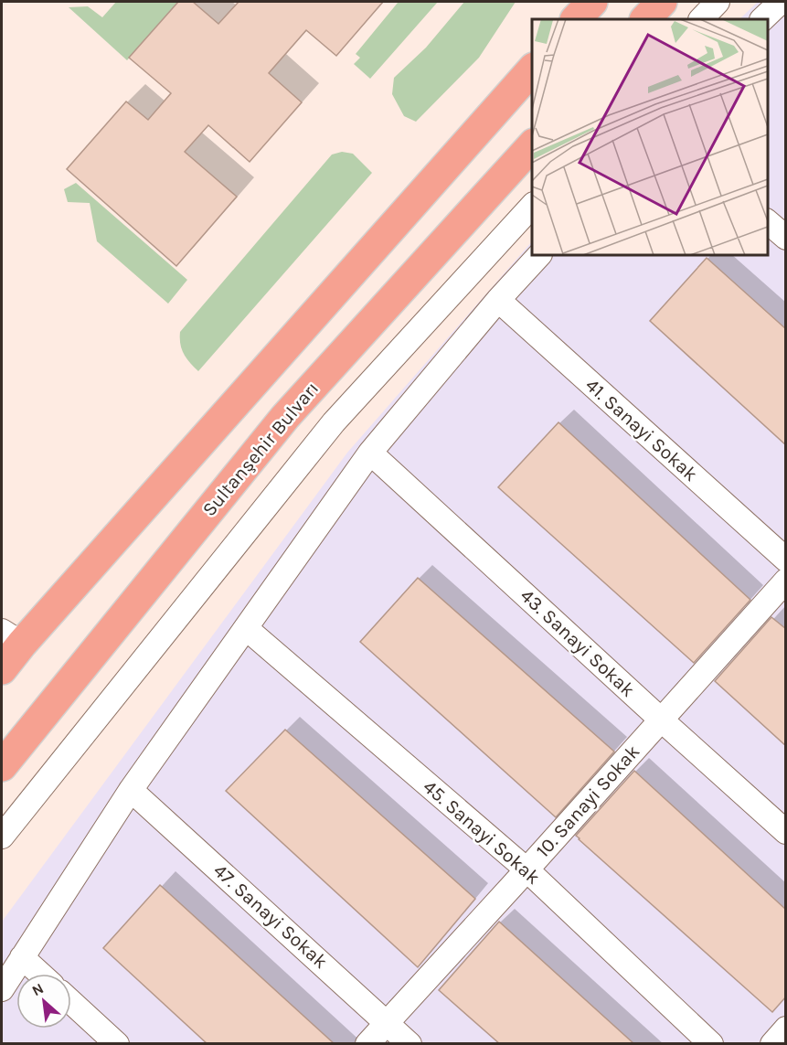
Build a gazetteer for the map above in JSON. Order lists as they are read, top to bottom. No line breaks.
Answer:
{"streets":{"highway":["Sultanşehir Bulvarı"],"street":["41. Sanayi Sokak","43. Sanayi Sokak","10. Sanayi Sokak","45. Sanayi Sokak","47. Sanayi Sokak"]},"crossings":[["43. Sanayi Sokak","10. Sanayi Sokak"],["10. Sanayi Sokak","45. Sanayi Sokak"],["10. Sanayi Sokak","47. Sanayi Sokak"]],"north":"top left"}
